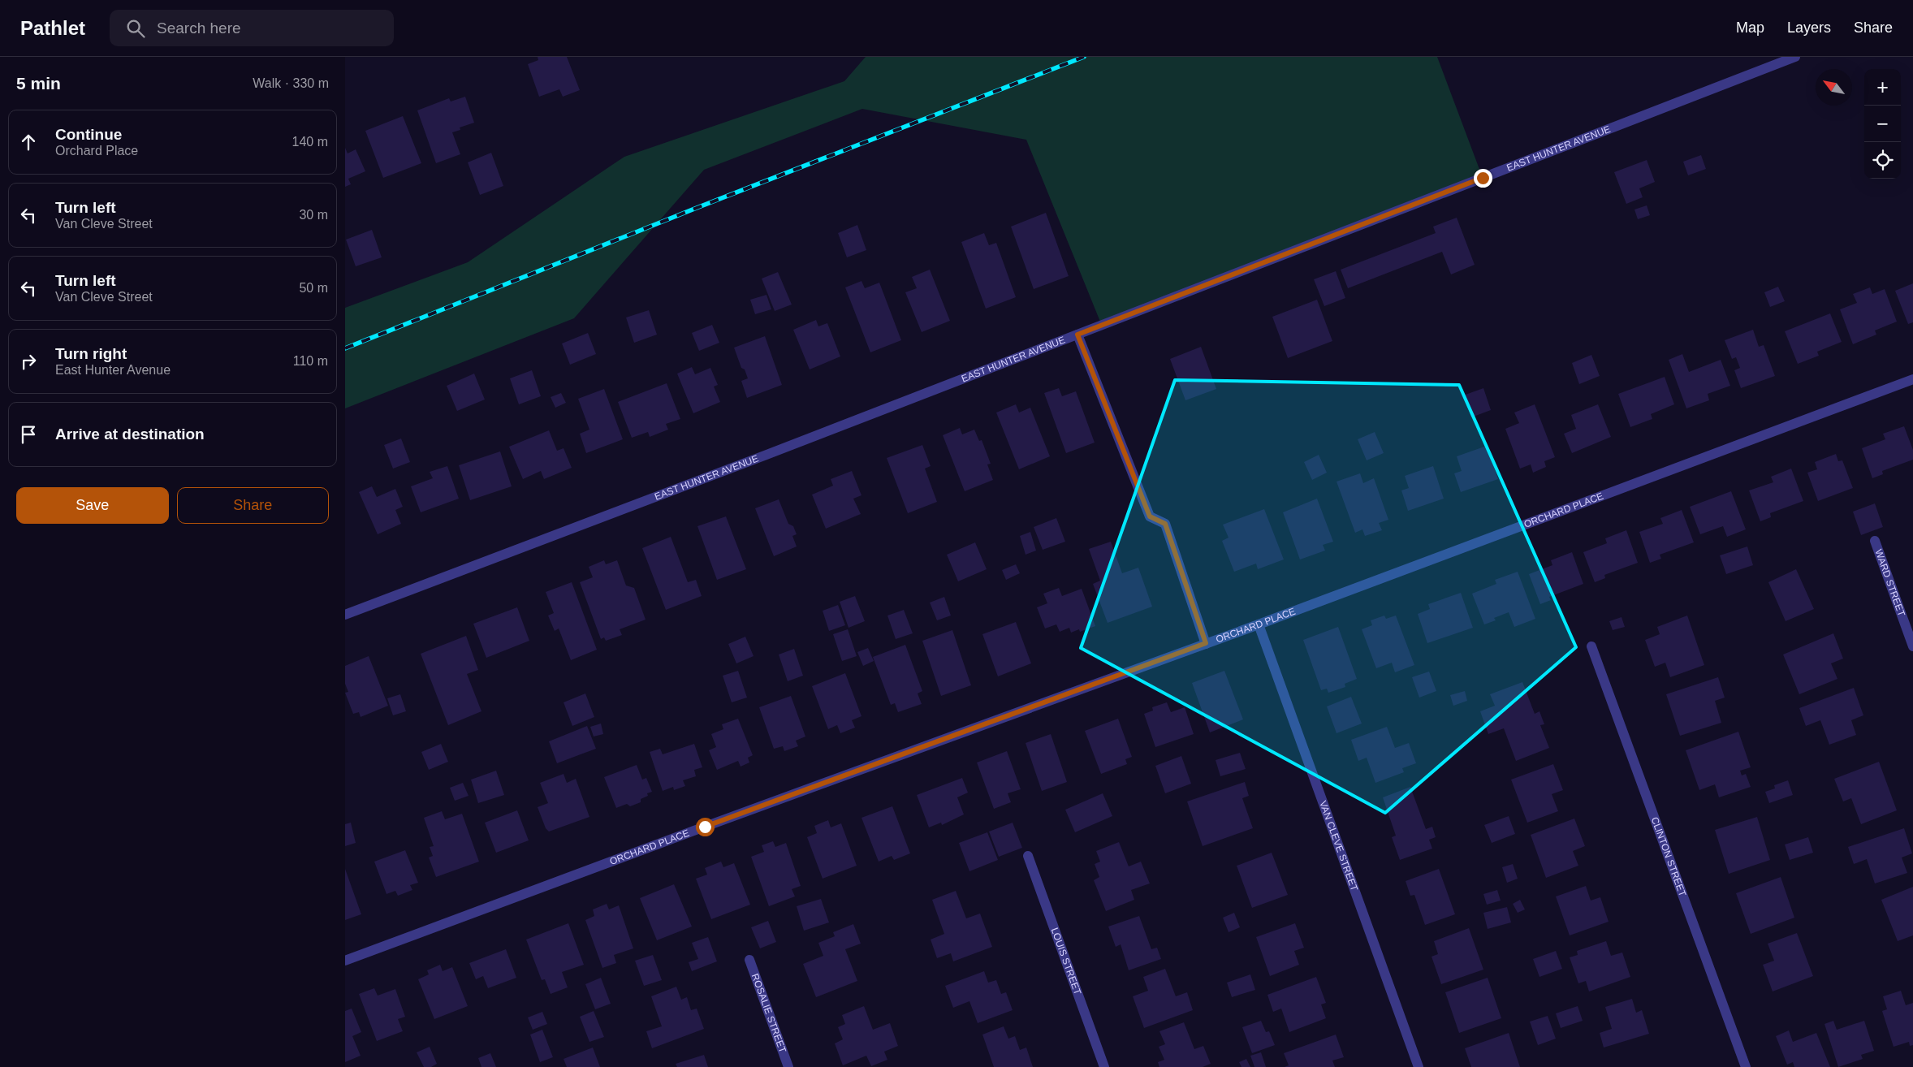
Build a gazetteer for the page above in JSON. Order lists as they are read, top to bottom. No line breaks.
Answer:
{"streets":{"street":["EAST HUNTER AVENUE","ORCHARD PLACE","WARD STREET","VAN CLEVE STREET","CLINTON STREET","LOUIS STREET","ROSALIE STREET"]},"crossings":[["ORCHARD PLACE","VAN CLEVE STREET"]],"north":"top left","page":{"header":"Pathlet","search":"Search here","nav":["Map","Layers","Share"],"heading":["5 min","Walk · 330 m"],"map_buttons":["+","−"],"list":[["Continue","Orchard Place","140 m"],["Turn left","Van Cleve Street","30 m"],["Turn left","Van Cleve Street","50 m"],["Turn right","East Hunter Avenue","110 m"],"Arrive at destination"],"buttons":["Save","Share"]}}
